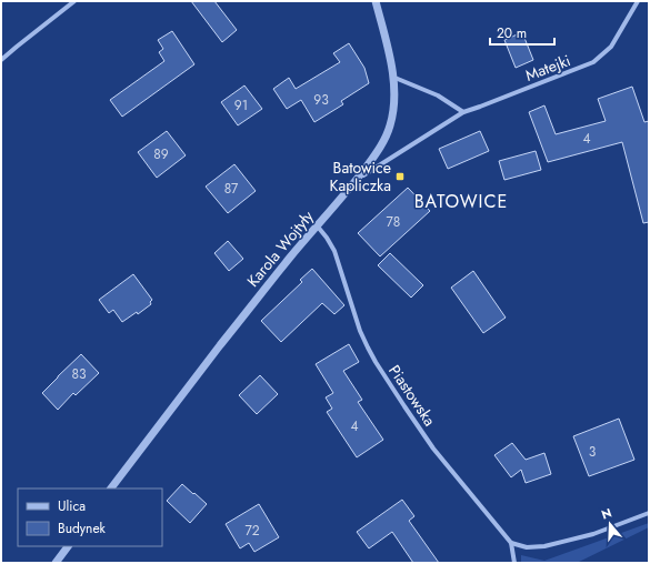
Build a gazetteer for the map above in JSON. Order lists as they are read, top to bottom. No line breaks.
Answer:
{"streets":{"street":["Matejki","Karola Wojtyły","Piastowska"]},"crossings":[["Matejki","Karola Wojtyły"],["Karola Wojtyły","Piastowska"]],"districts":["BATOWICE"],"places":{"transit":["Batowice Kapliczka"]},"house_numbers":["93","91","4","89","87","78","83","4","3","72"],"legend":["Ulica","Budynek"],"scale_bar":"20 m","north":"top"}
